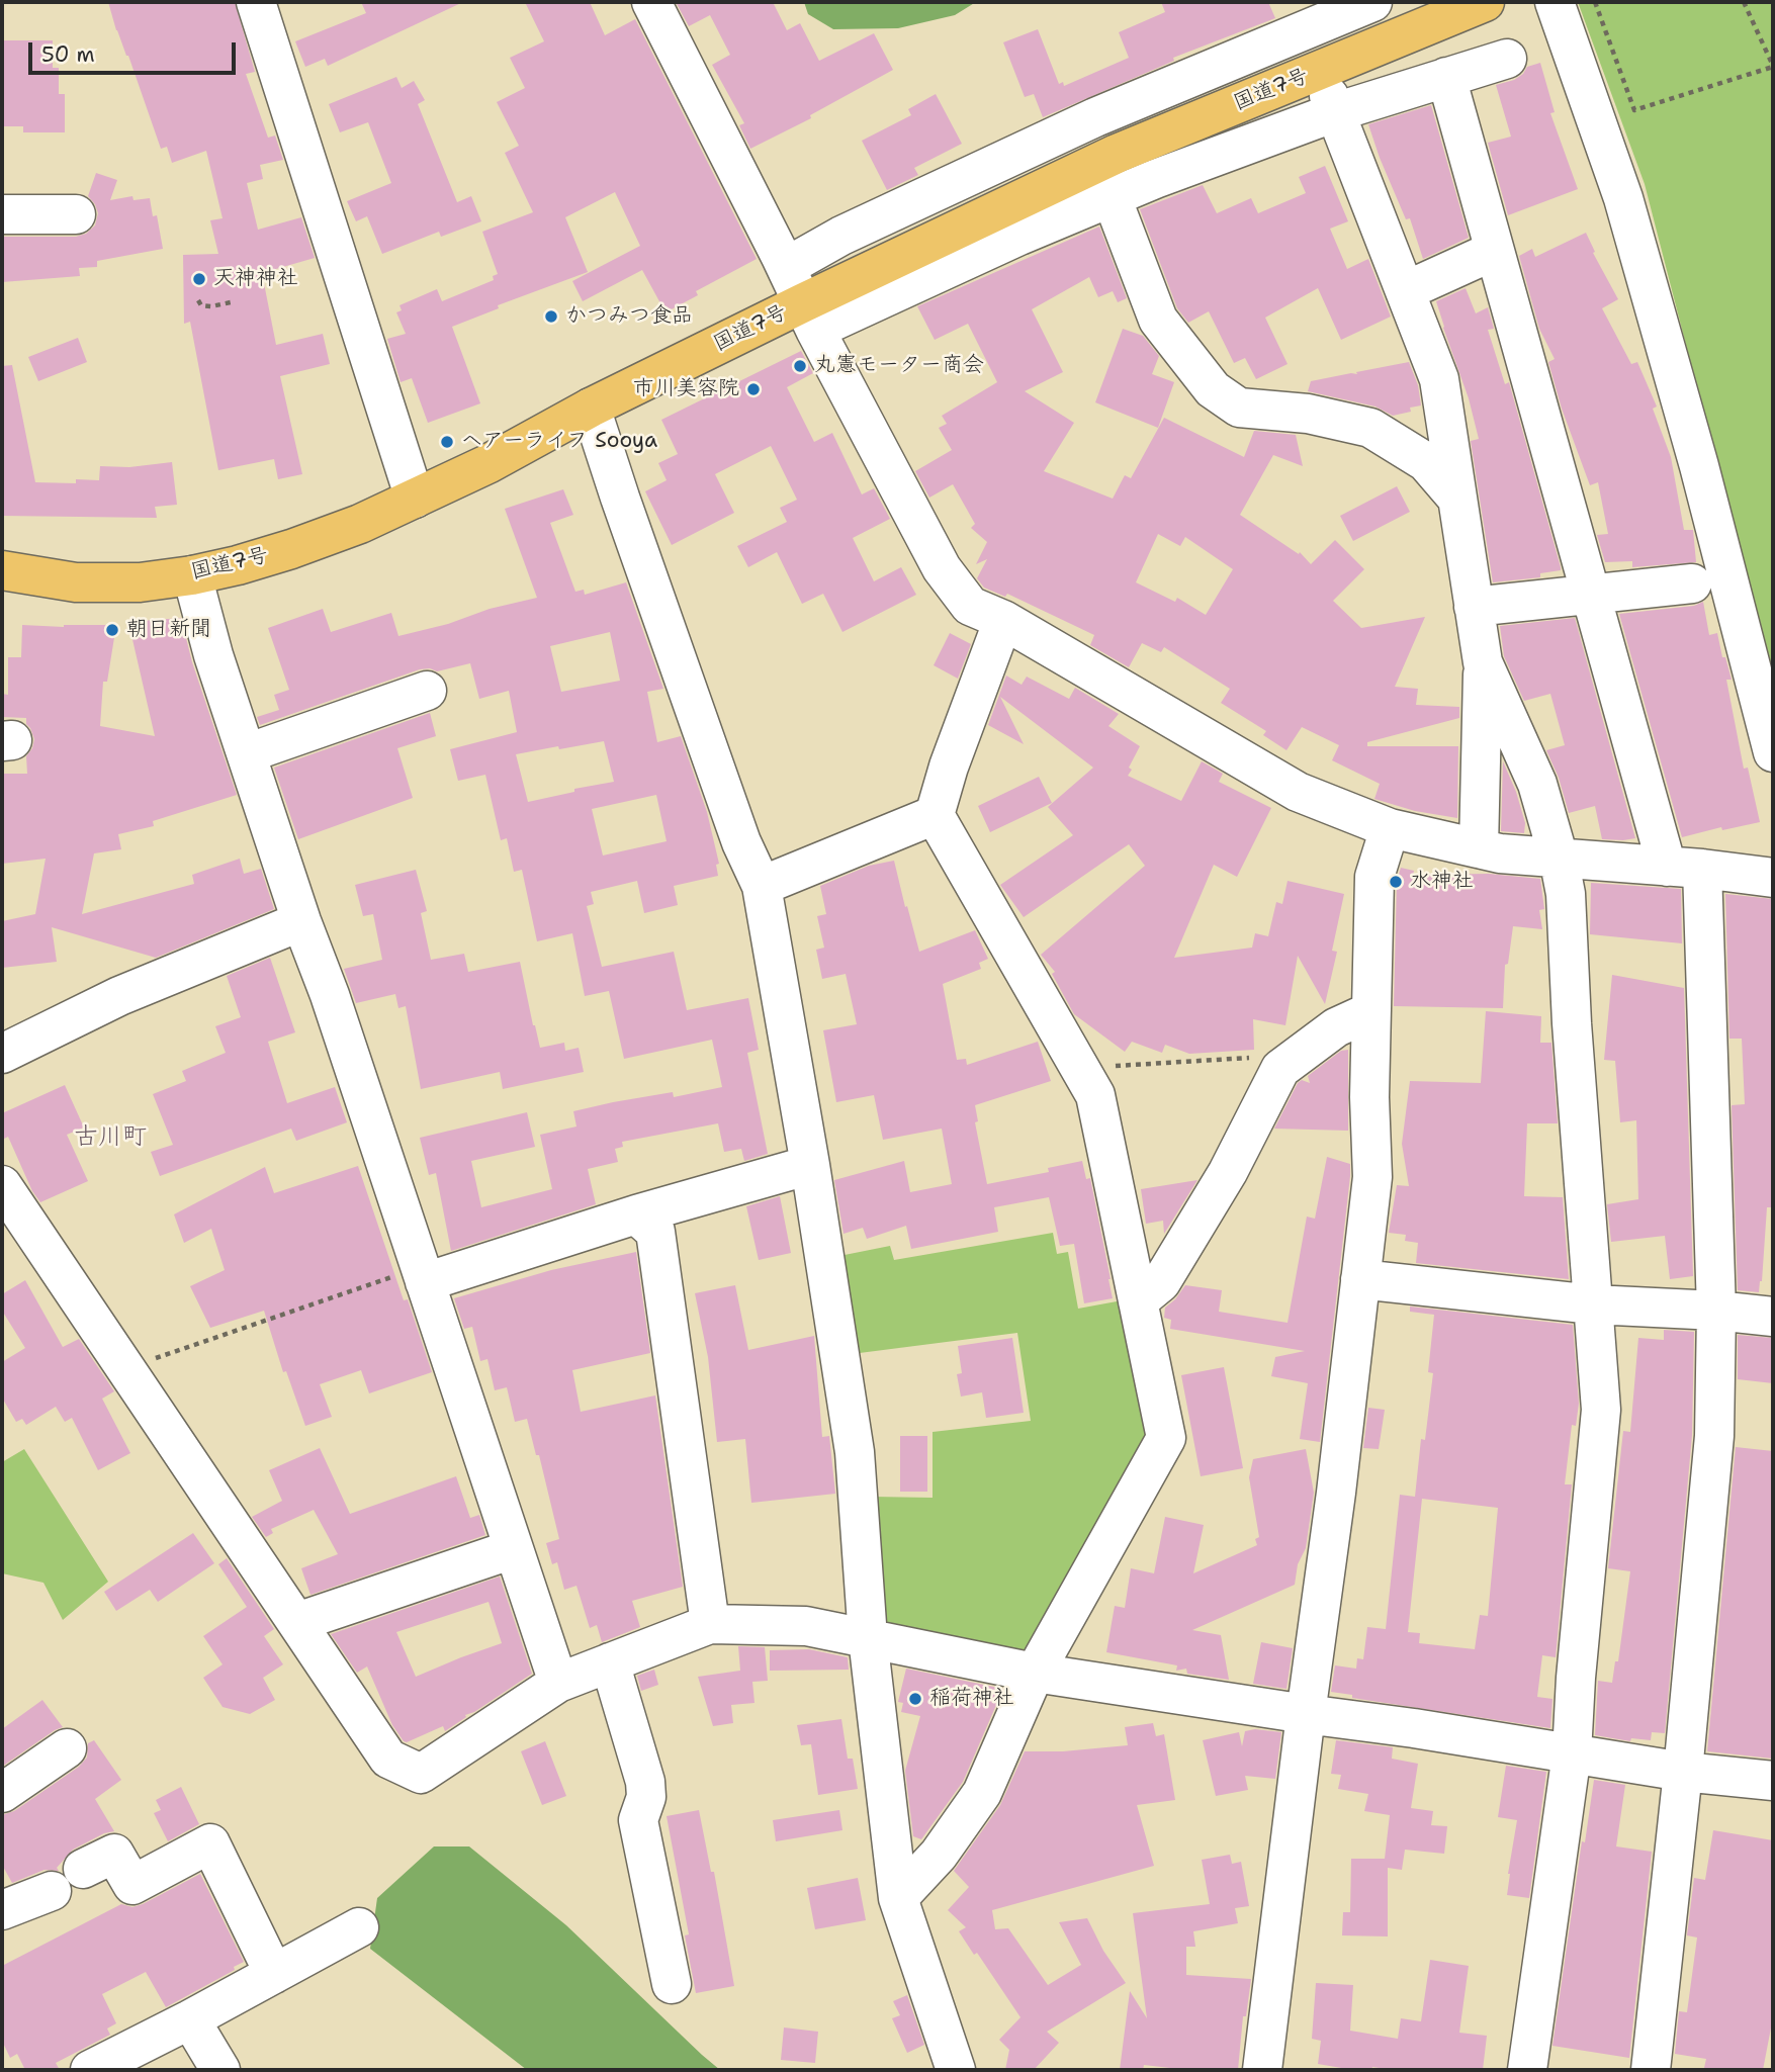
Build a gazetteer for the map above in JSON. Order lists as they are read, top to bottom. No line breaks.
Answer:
{"streets":{"highway":["国道7号"]},"districts":["古川町"],"places":["天神神社","かつみつ食品","丸憲モーター商会","市川美容院","ヘアーライフ Sooya","朝日新聞","水神社","稲荷神社"],"scale_bar":"50 m"}
